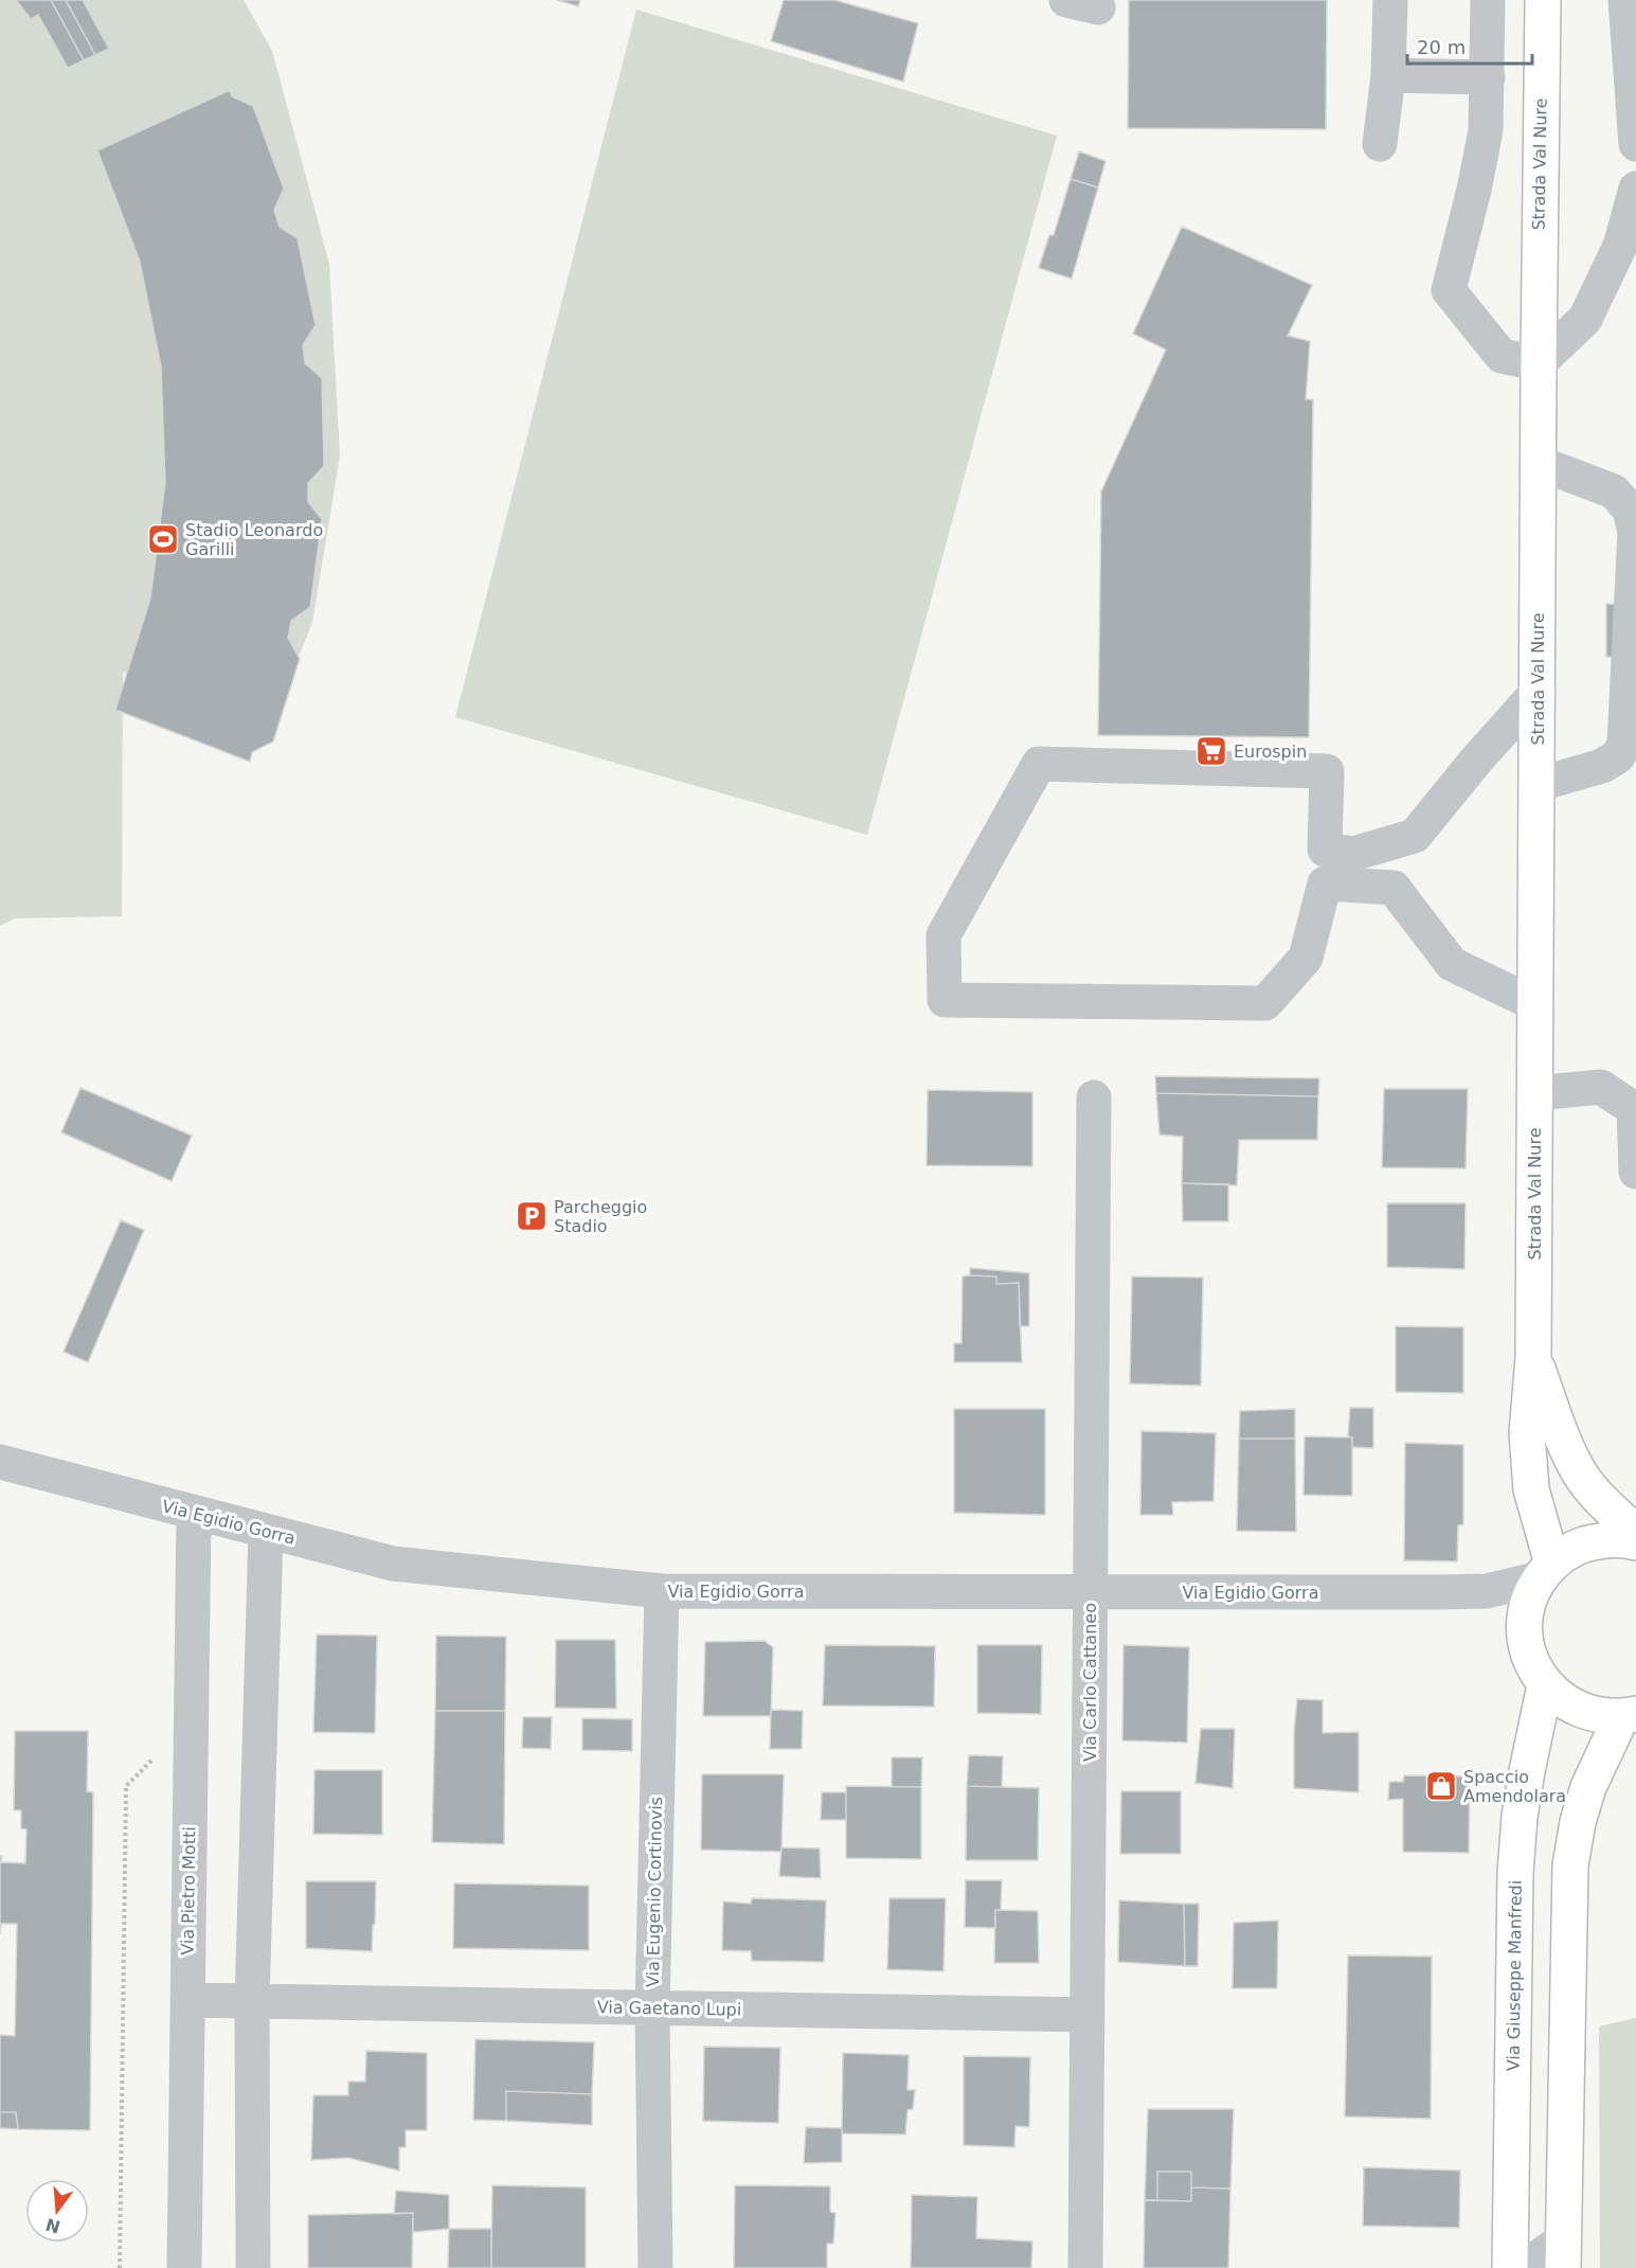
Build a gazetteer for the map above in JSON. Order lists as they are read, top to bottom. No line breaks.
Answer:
{"streets":{"main road":["Strada Val Nure","Via Giuseppe Manfredi"],"street":["Via Egidio Gorra","Via Carlo Cattaneo","Via Pietro Motti","Via Eugenio Cortinovis","Via Gaetano Lupi"]},"crossings":[["Strada Val Nure","Via Egidio Gorra"],["Via Egidio Gorra","Via Carlo Cattaneo"],["Via Egidio Gorra","Via Pietro Motti"],["Via Egidio Gorra","Via Eugenio Cortinovis"],["Via Carlo Cattaneo","Via Gaetano Lupi"],["Via Pietro Motti","Via Gaetano Lupi"],["Via Eugenio Cortinovis","Via Gaetano Lupi"]],"places":{"sports":["Stadio Leonardo Garilli"],"supermarket":["Eurospin"],"parking":["Parcheggio Stadio"],"shop":["Spaccio Amendolara"]},"scale_bar":"20 m","north":"bottom"}
